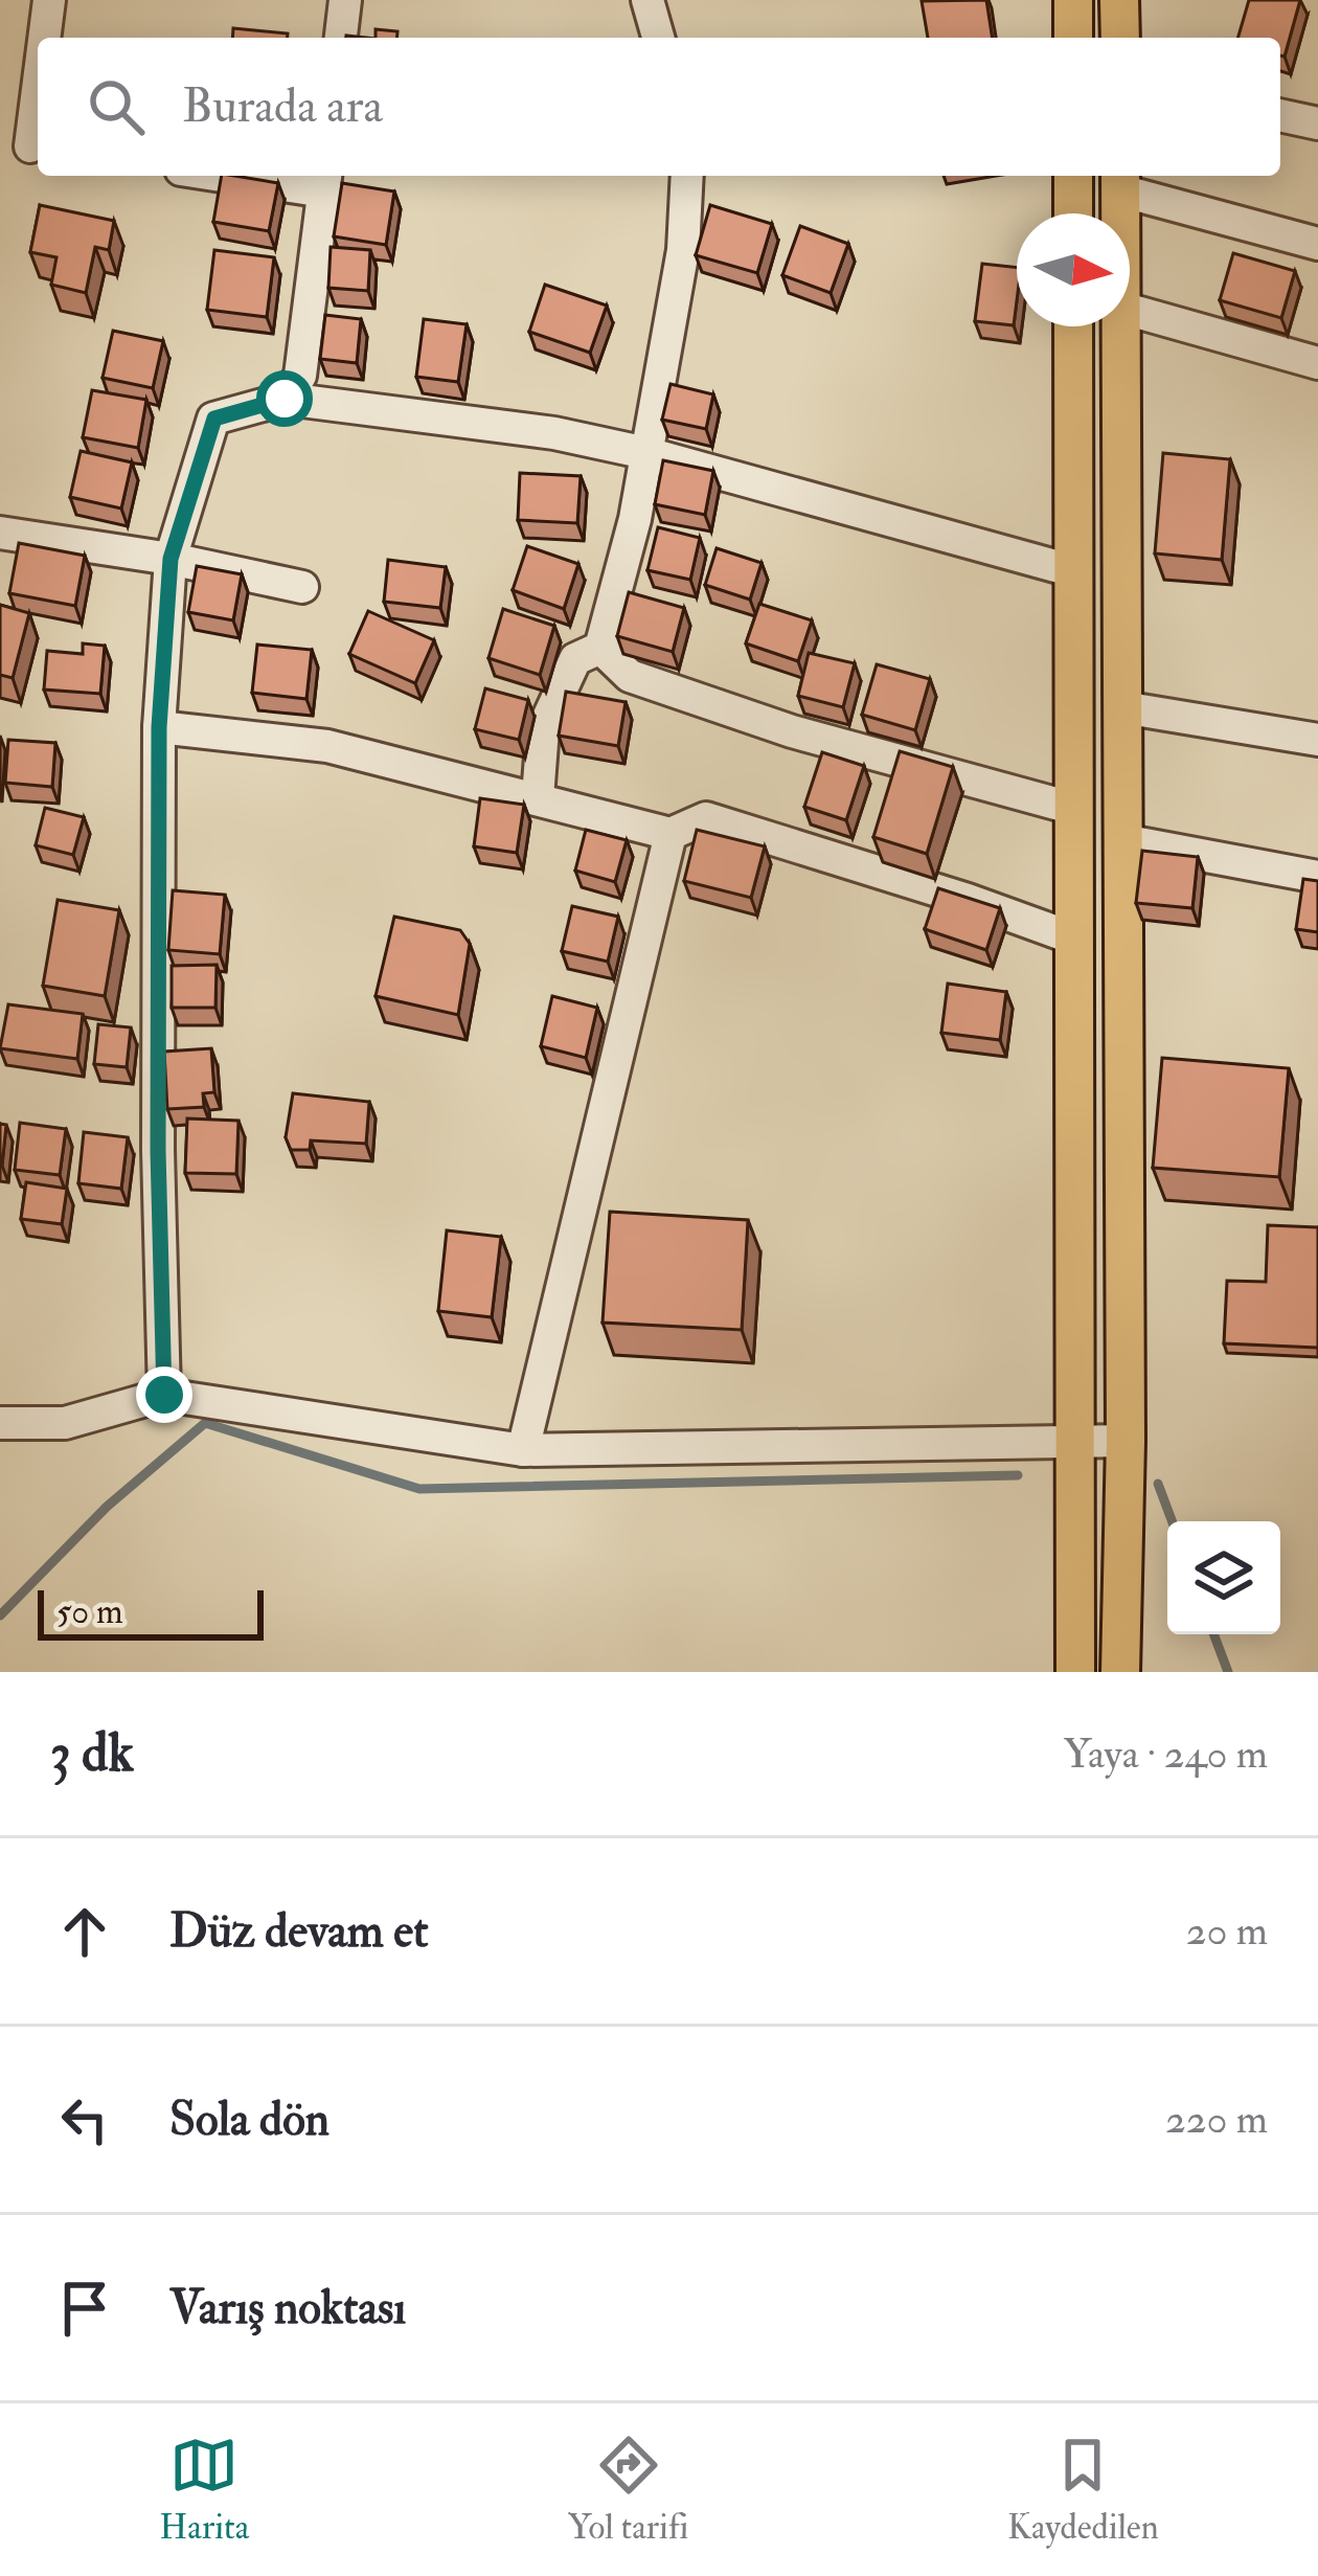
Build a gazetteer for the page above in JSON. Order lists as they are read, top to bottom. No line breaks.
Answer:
{"scale_bar":"50 m","north":"right","page":{"search":"Burada ara","scale":"50 m","heading":["3 dk","Yaya · 240 m"],"list":[["Düz devam et","20 m"],["Sola dön","220 m"],"Varış noktası"],"nav":["Harita","Yol tarifi","Kaydedilen"]}}
